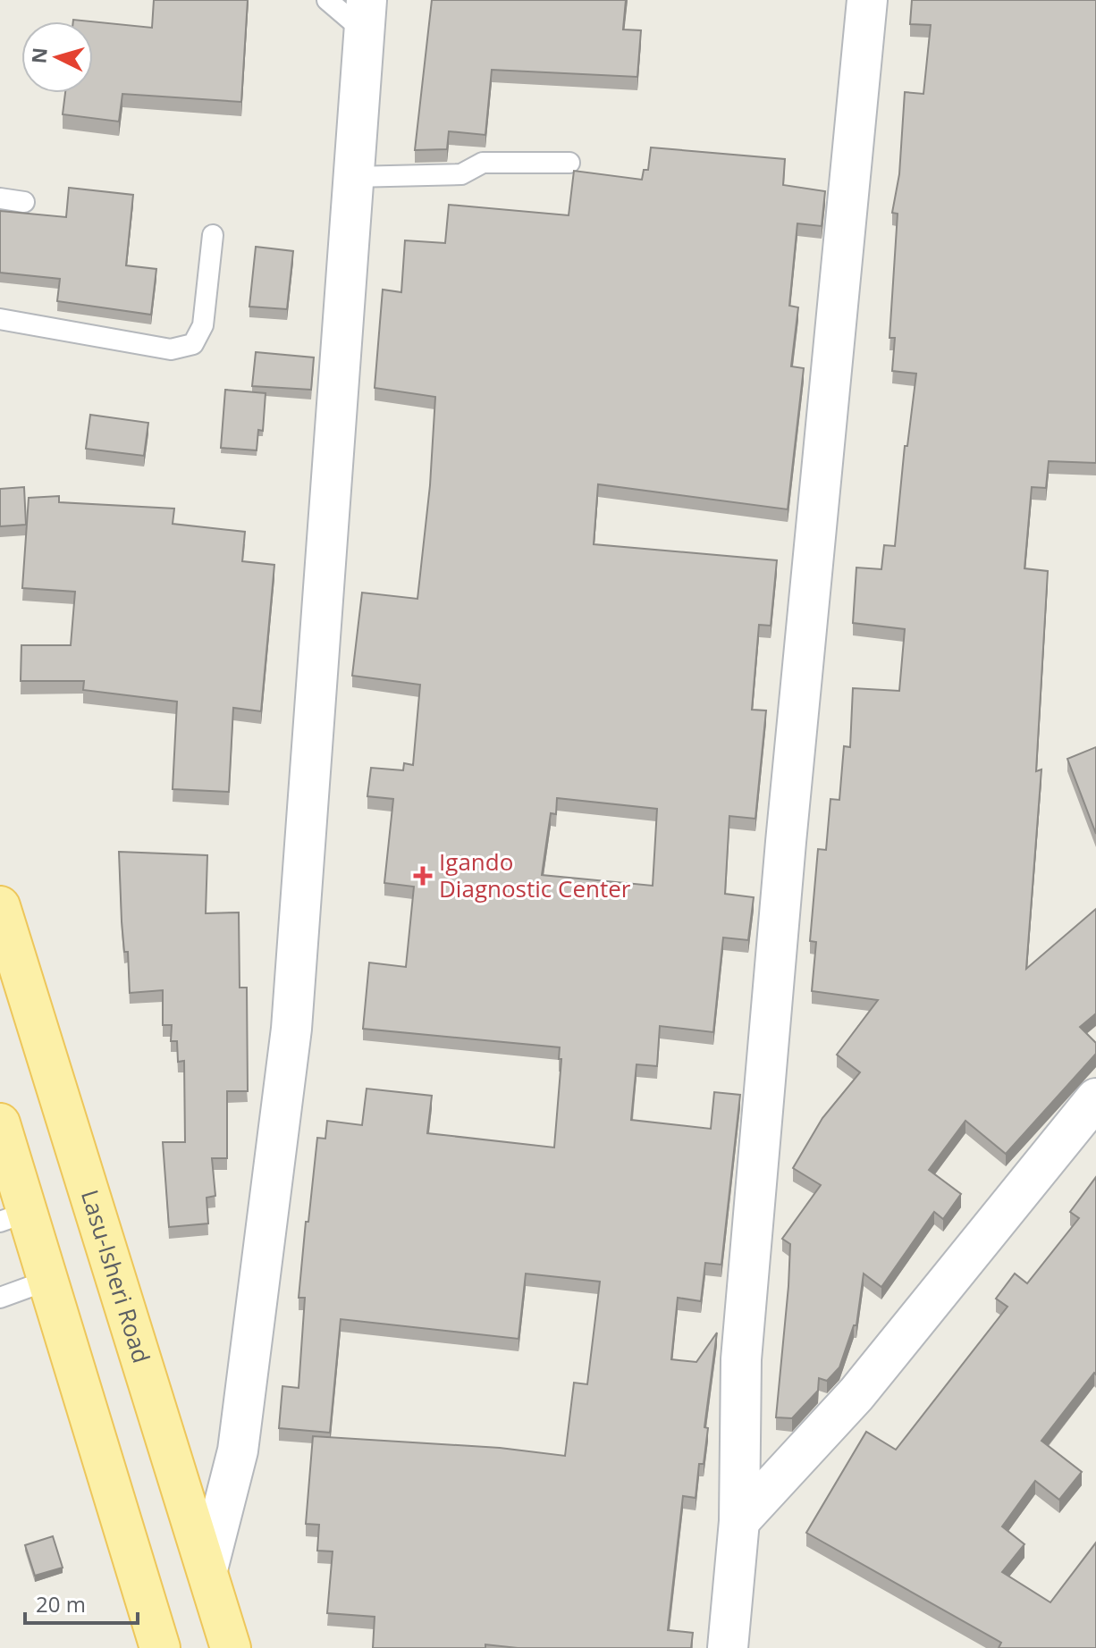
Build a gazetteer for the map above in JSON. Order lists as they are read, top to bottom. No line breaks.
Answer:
{"streets":{"main road":["Lasu-Isheri Road"]},"places":{"health":["Igando Diagnostic Center"]},"scale_bar":"20 m","north":"left"}
